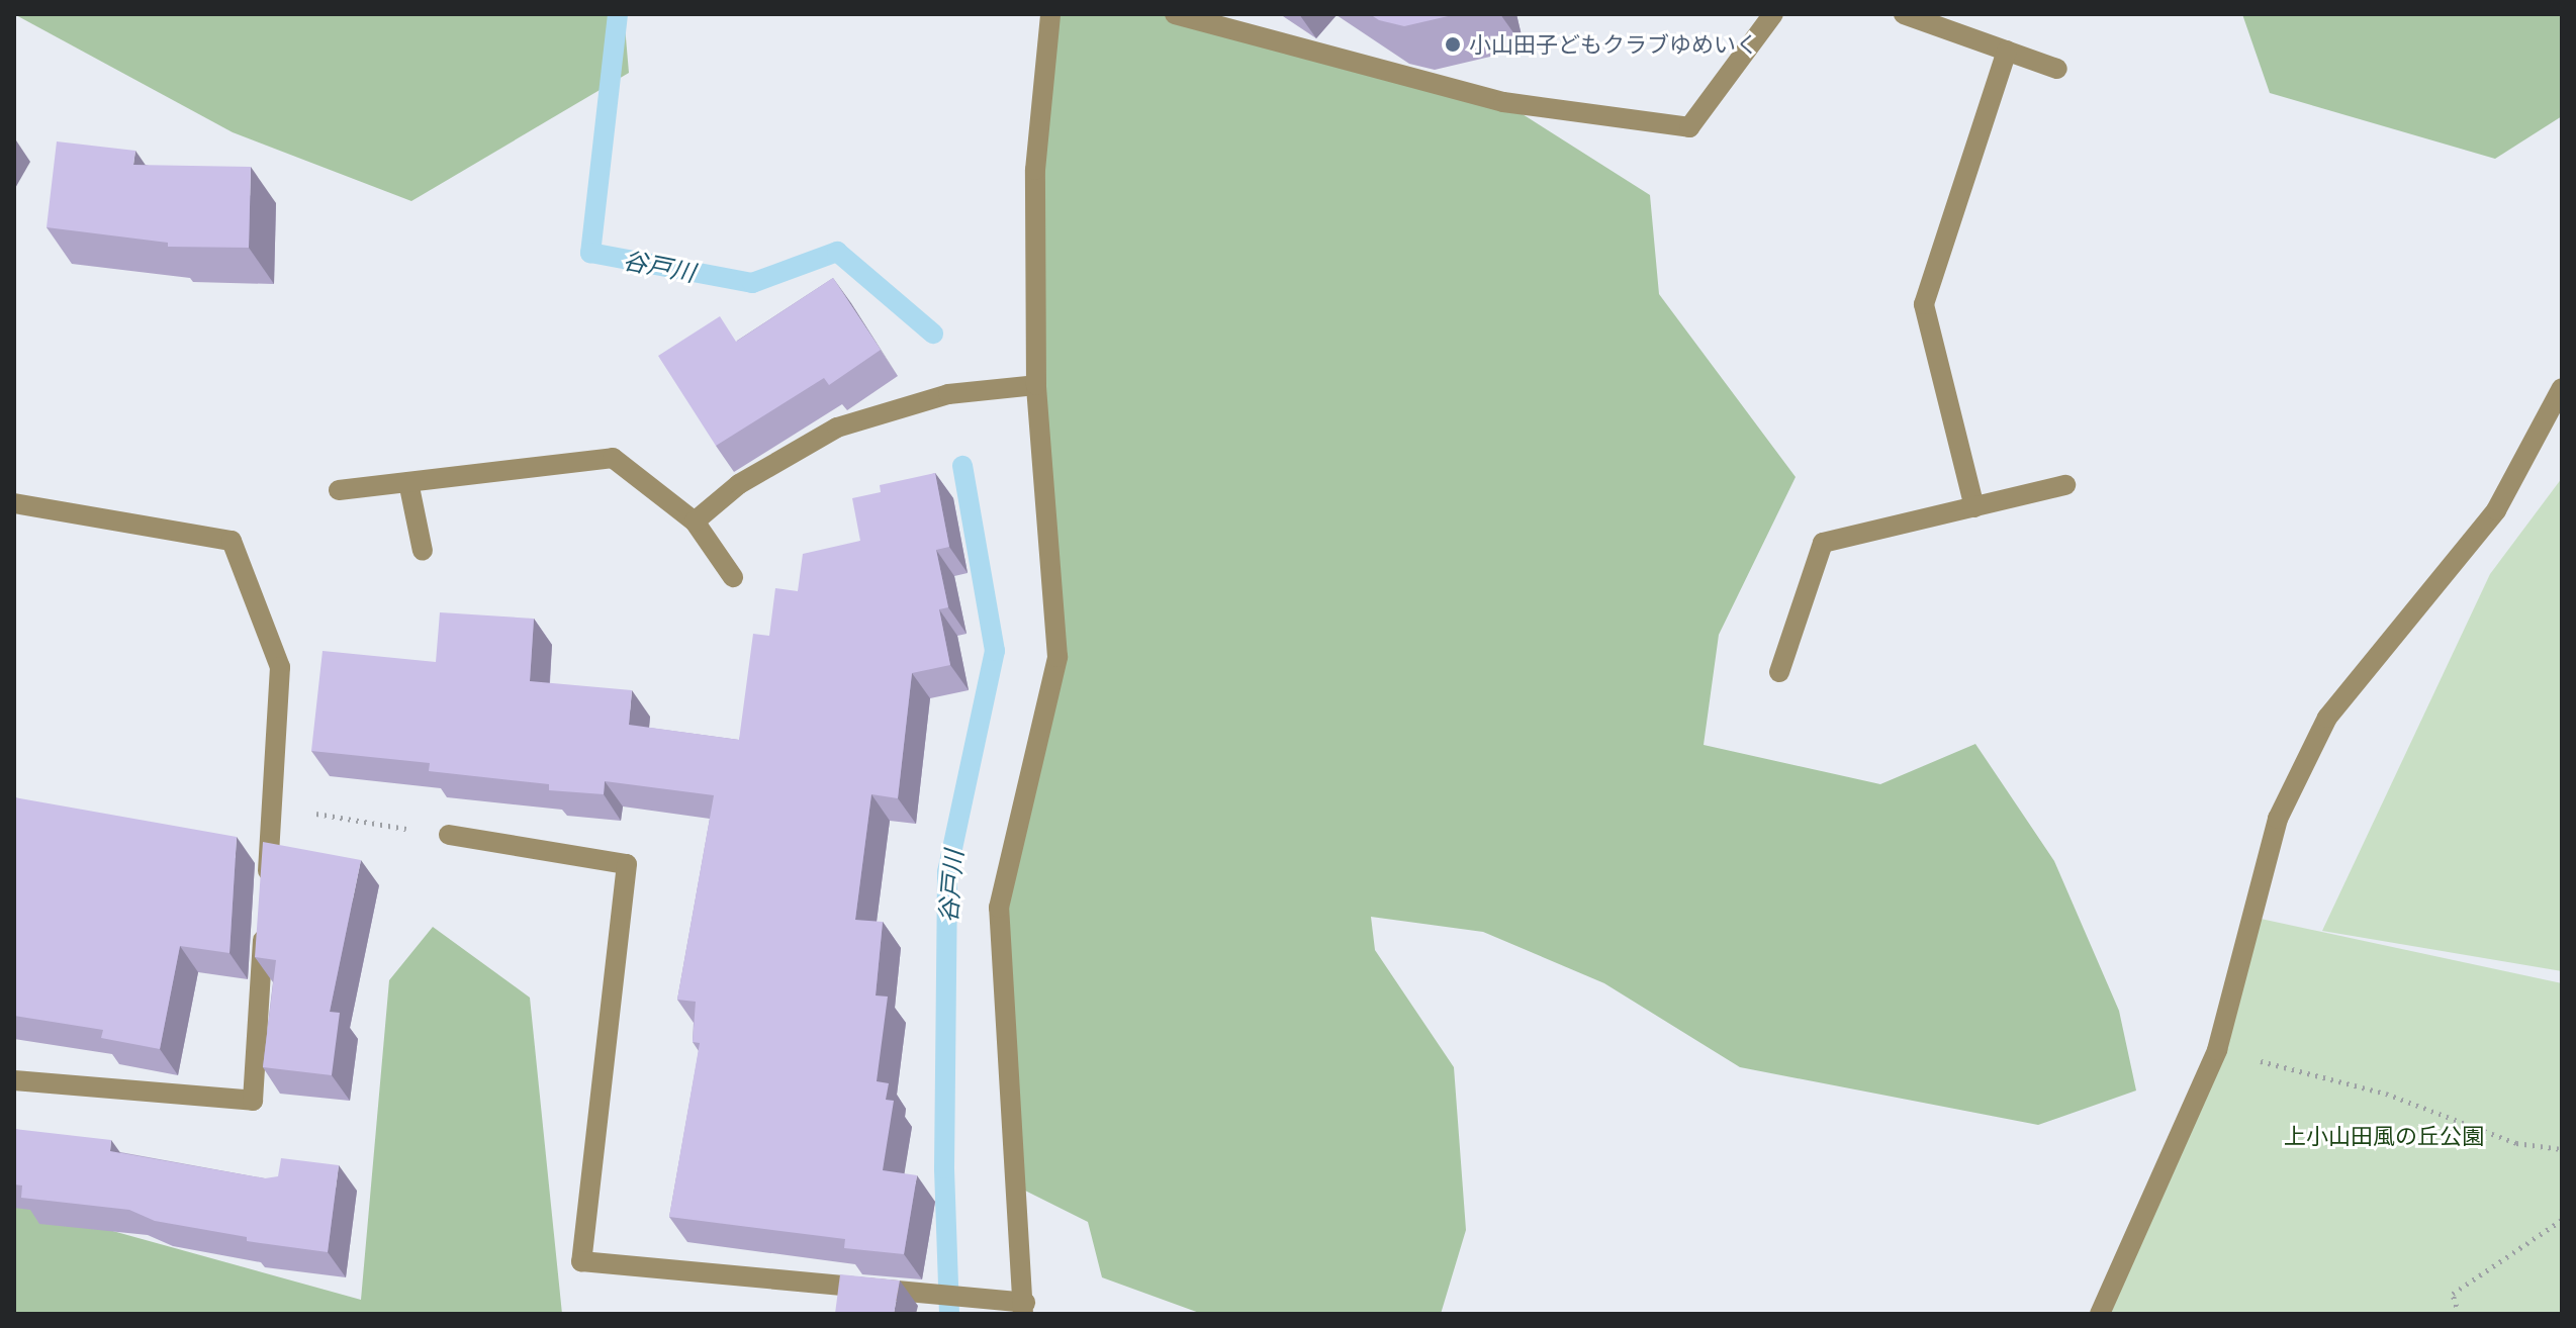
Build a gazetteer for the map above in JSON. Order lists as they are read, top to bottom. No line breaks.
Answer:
{"water":["谷戸川"],"parks":["上小山田風の丘公園"],"places":["小山田子どもクラブゆめいく"]}
